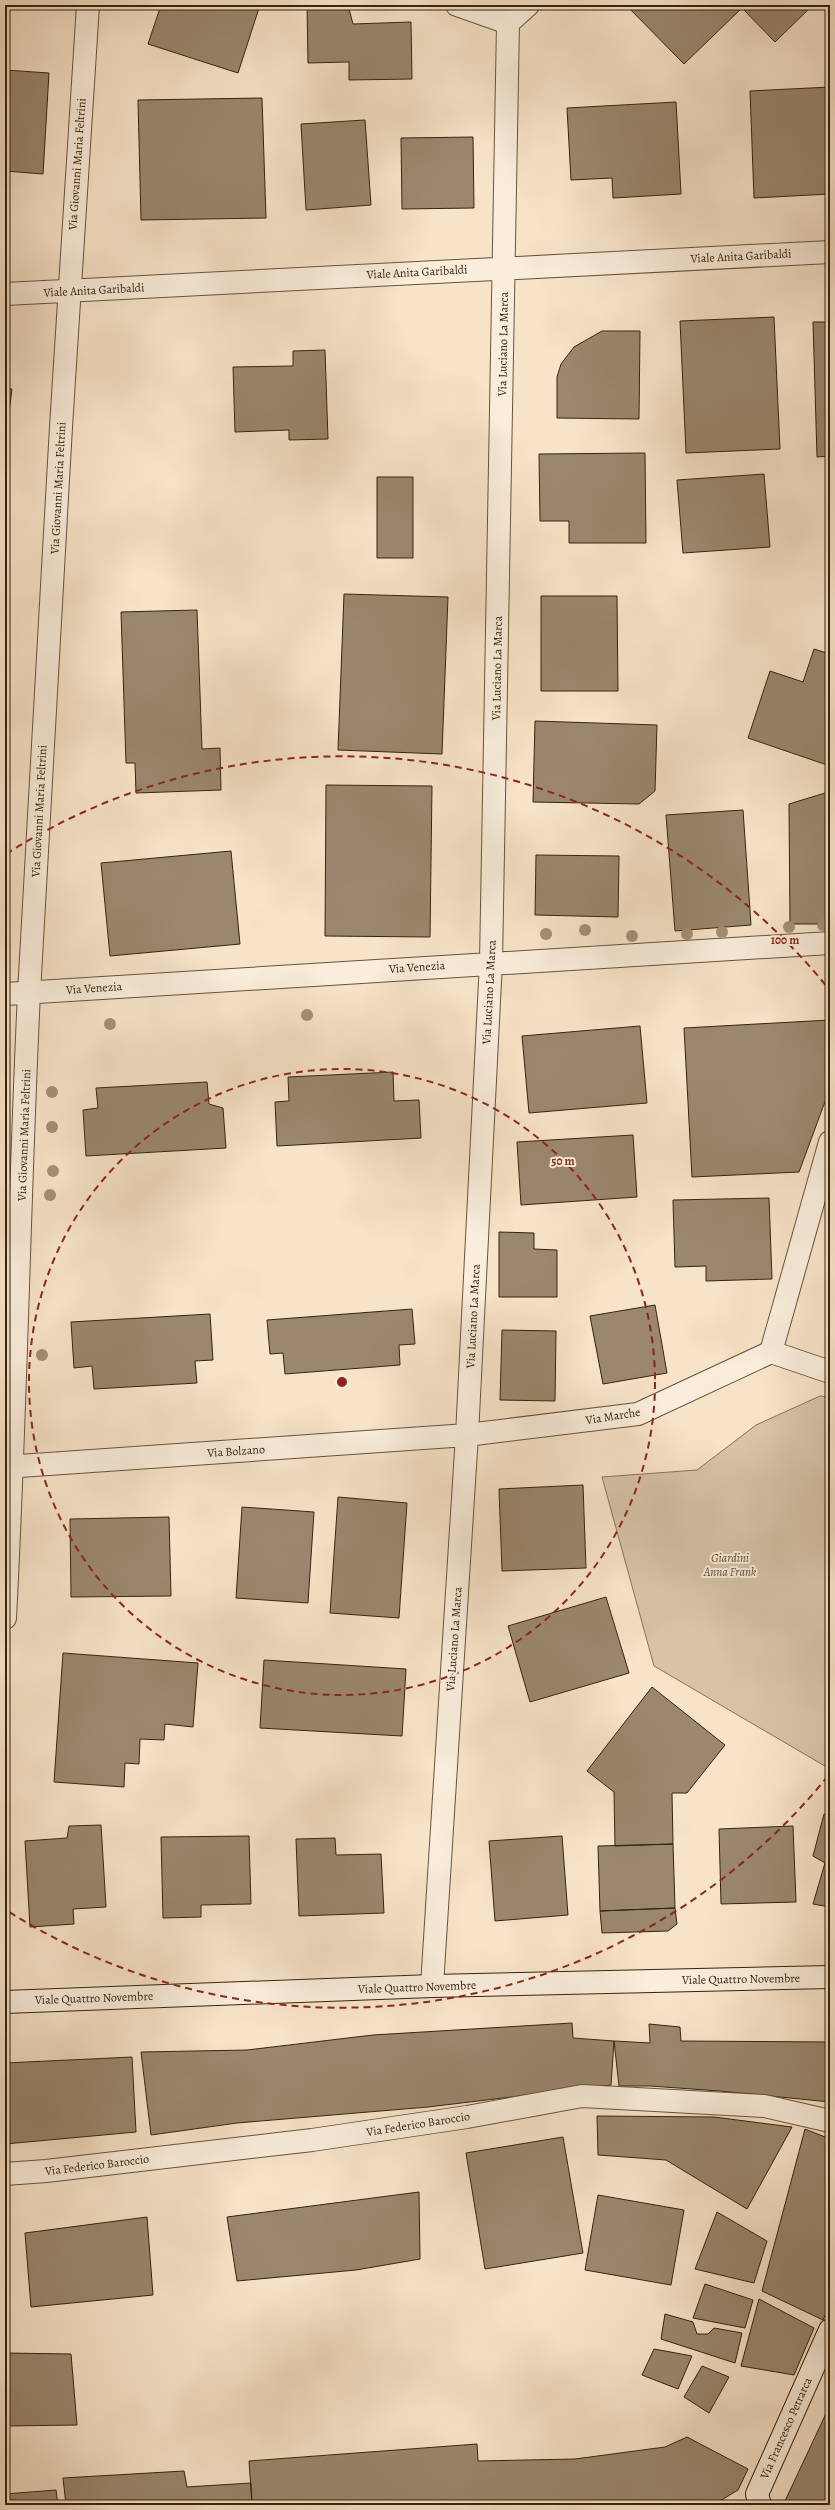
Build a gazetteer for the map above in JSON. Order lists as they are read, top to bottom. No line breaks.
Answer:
{"streets":{"street":["Via Giovanni Maria Feltrini","Viale Anita Garibaldi","Via Luciano La Marca","Via Venezia","Via Marche","Via Bolzano","Viale Quattro Novembre","Via Federico Baroccio","Via Francesco Petrarca"]},"crossings":[["Via Giovanni Maria Feltrini","Viale Anita Garibaldi"],["Via Giovanni Maria Feltrini","Via Venezia"],["Via Giovanni Maria Feltrini","Via Bolzano"],["Viale Anita Garibaldi","Via Luciano La Marca"],["Via Luciano La Marca","Via Venezia"],["Via Luciano La Marca","Via Marche"],["Via Luciano La Marca","Via Bolzano"],["Via Luciano La Marca","Viale Quattro Novembre"],["Via Marche","Via Bolzano"]],"parks":["Giardini Anna Frank"],"rings":["100 m","50 m"]}
